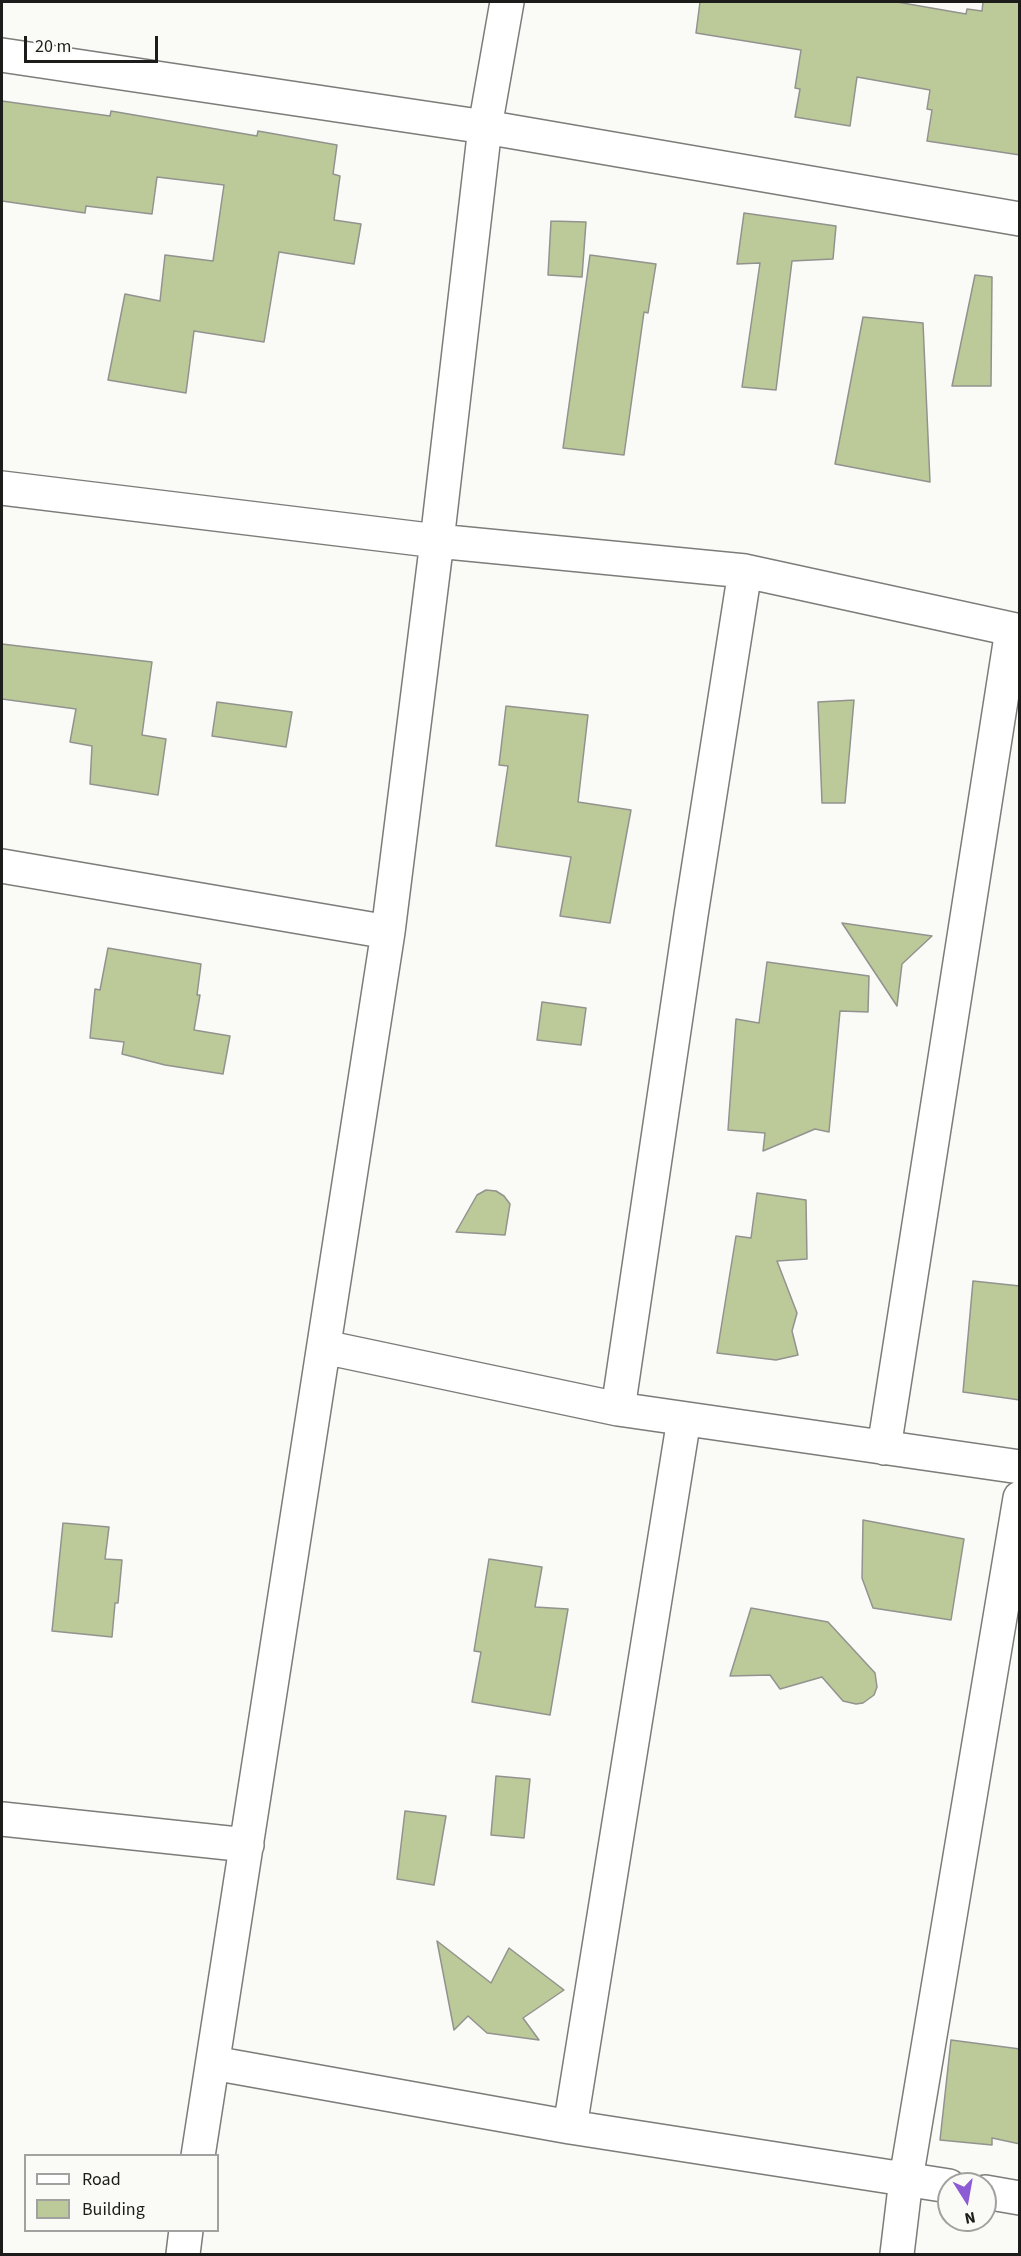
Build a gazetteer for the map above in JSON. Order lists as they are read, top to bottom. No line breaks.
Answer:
{"legend":["Road","Building"],"scale_bar":"20 m","north":"bottom"}
